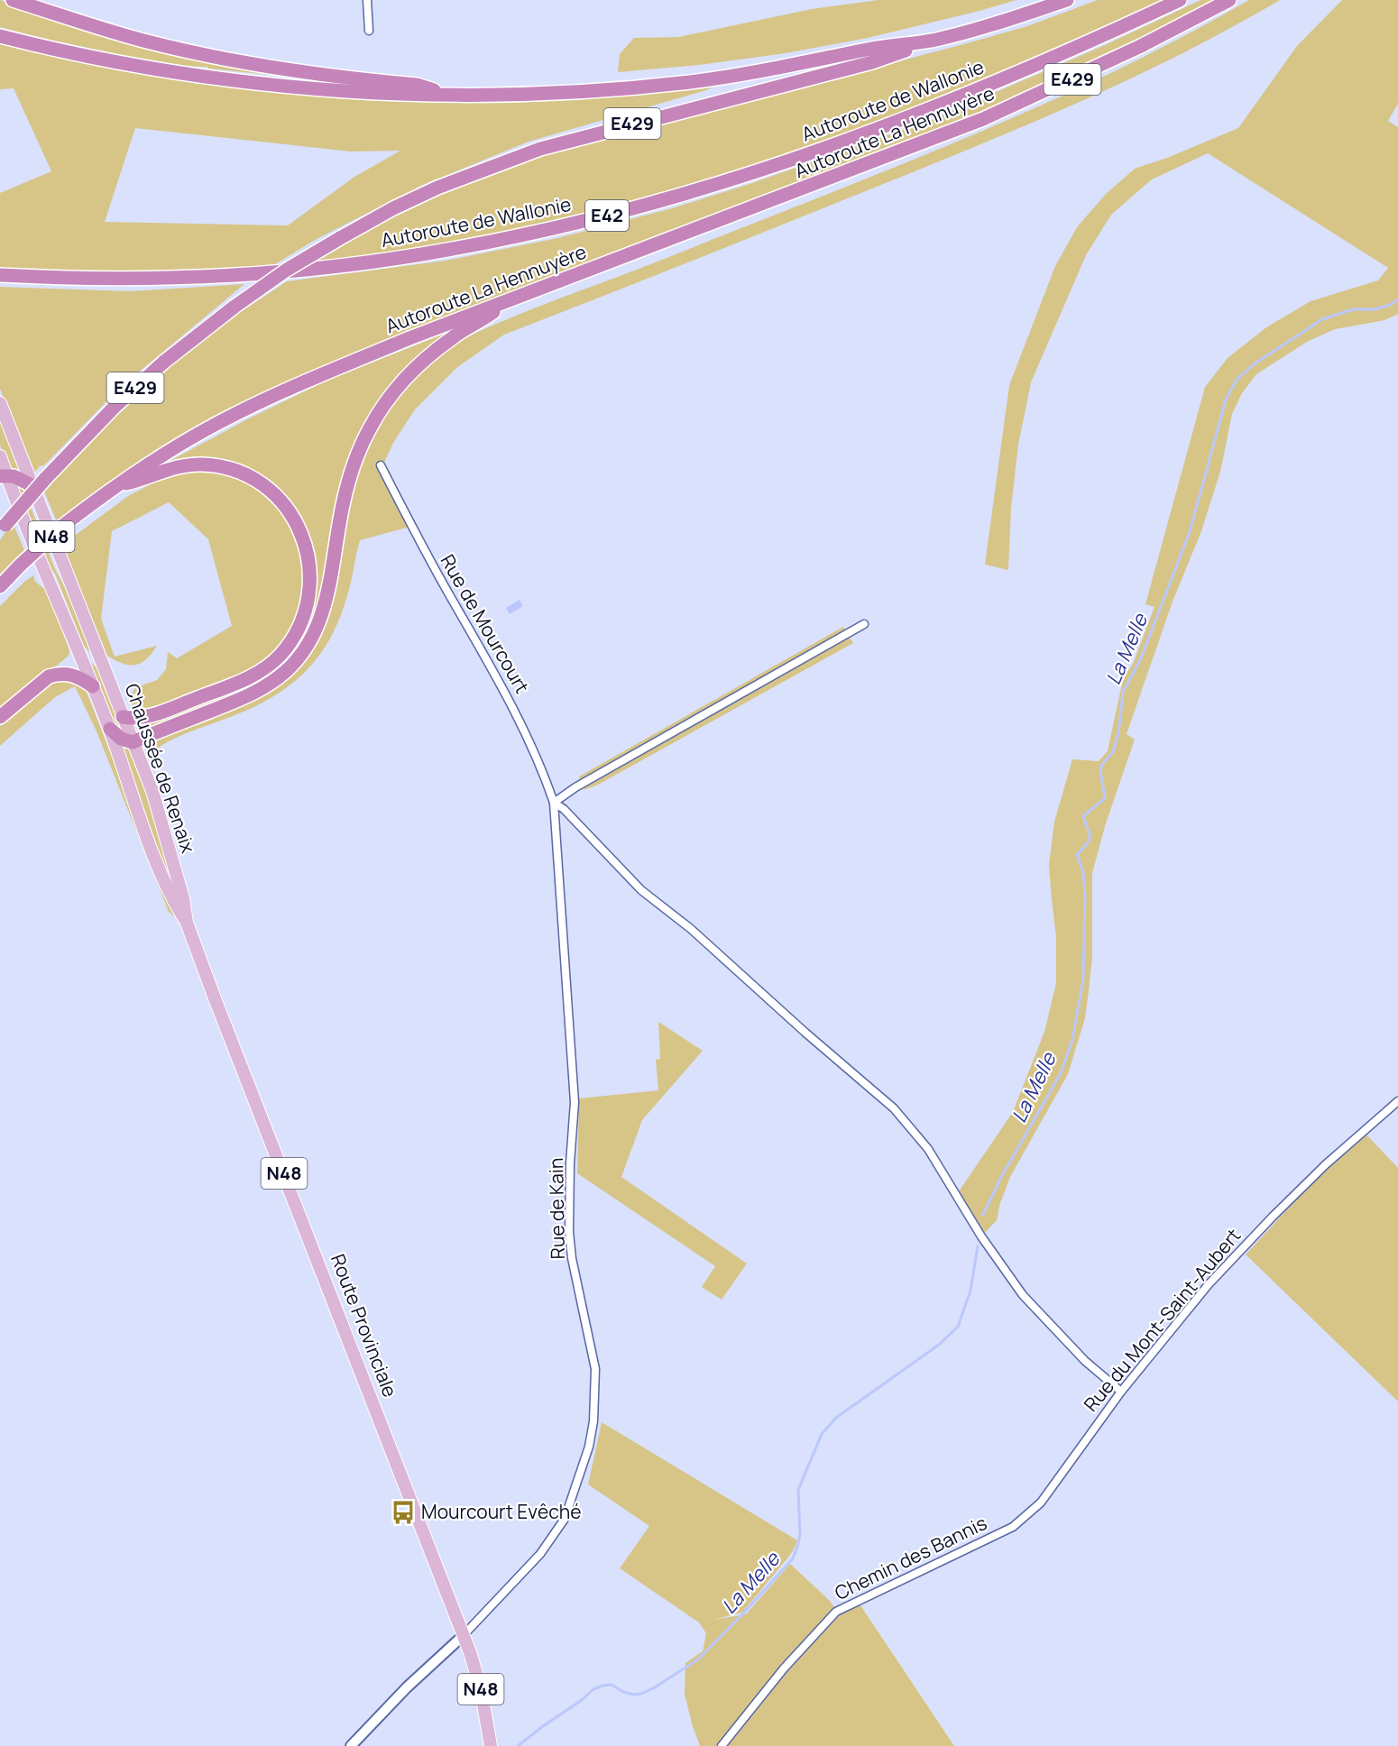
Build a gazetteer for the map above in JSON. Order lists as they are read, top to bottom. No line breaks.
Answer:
{"streets":{"highway":["E429","Autoroute de Wallonie","Autoroute La Hennuyère","E42"],"main road":["N48","Chaussée de Renaix","Route Provinciale"],"street":["Rue de Mourcourt","Rue de Kain","Rue du Mont-Saint-Aubert","Chemin des Bannis"]},"crossings":[["E429","Autoroute de Wallonie"],["Rue de Mourcourt","Rue de Kain"],["Chaussée de Renaix","Route Provinciale"],["Rue de Kain","Route Provinciale"],["Rue du Mont-Saint-Aubert","Chemin des Bannis"]],"water":["La Melle"],"places":{"bus stop":["Mourcourt Evêché"]}}
